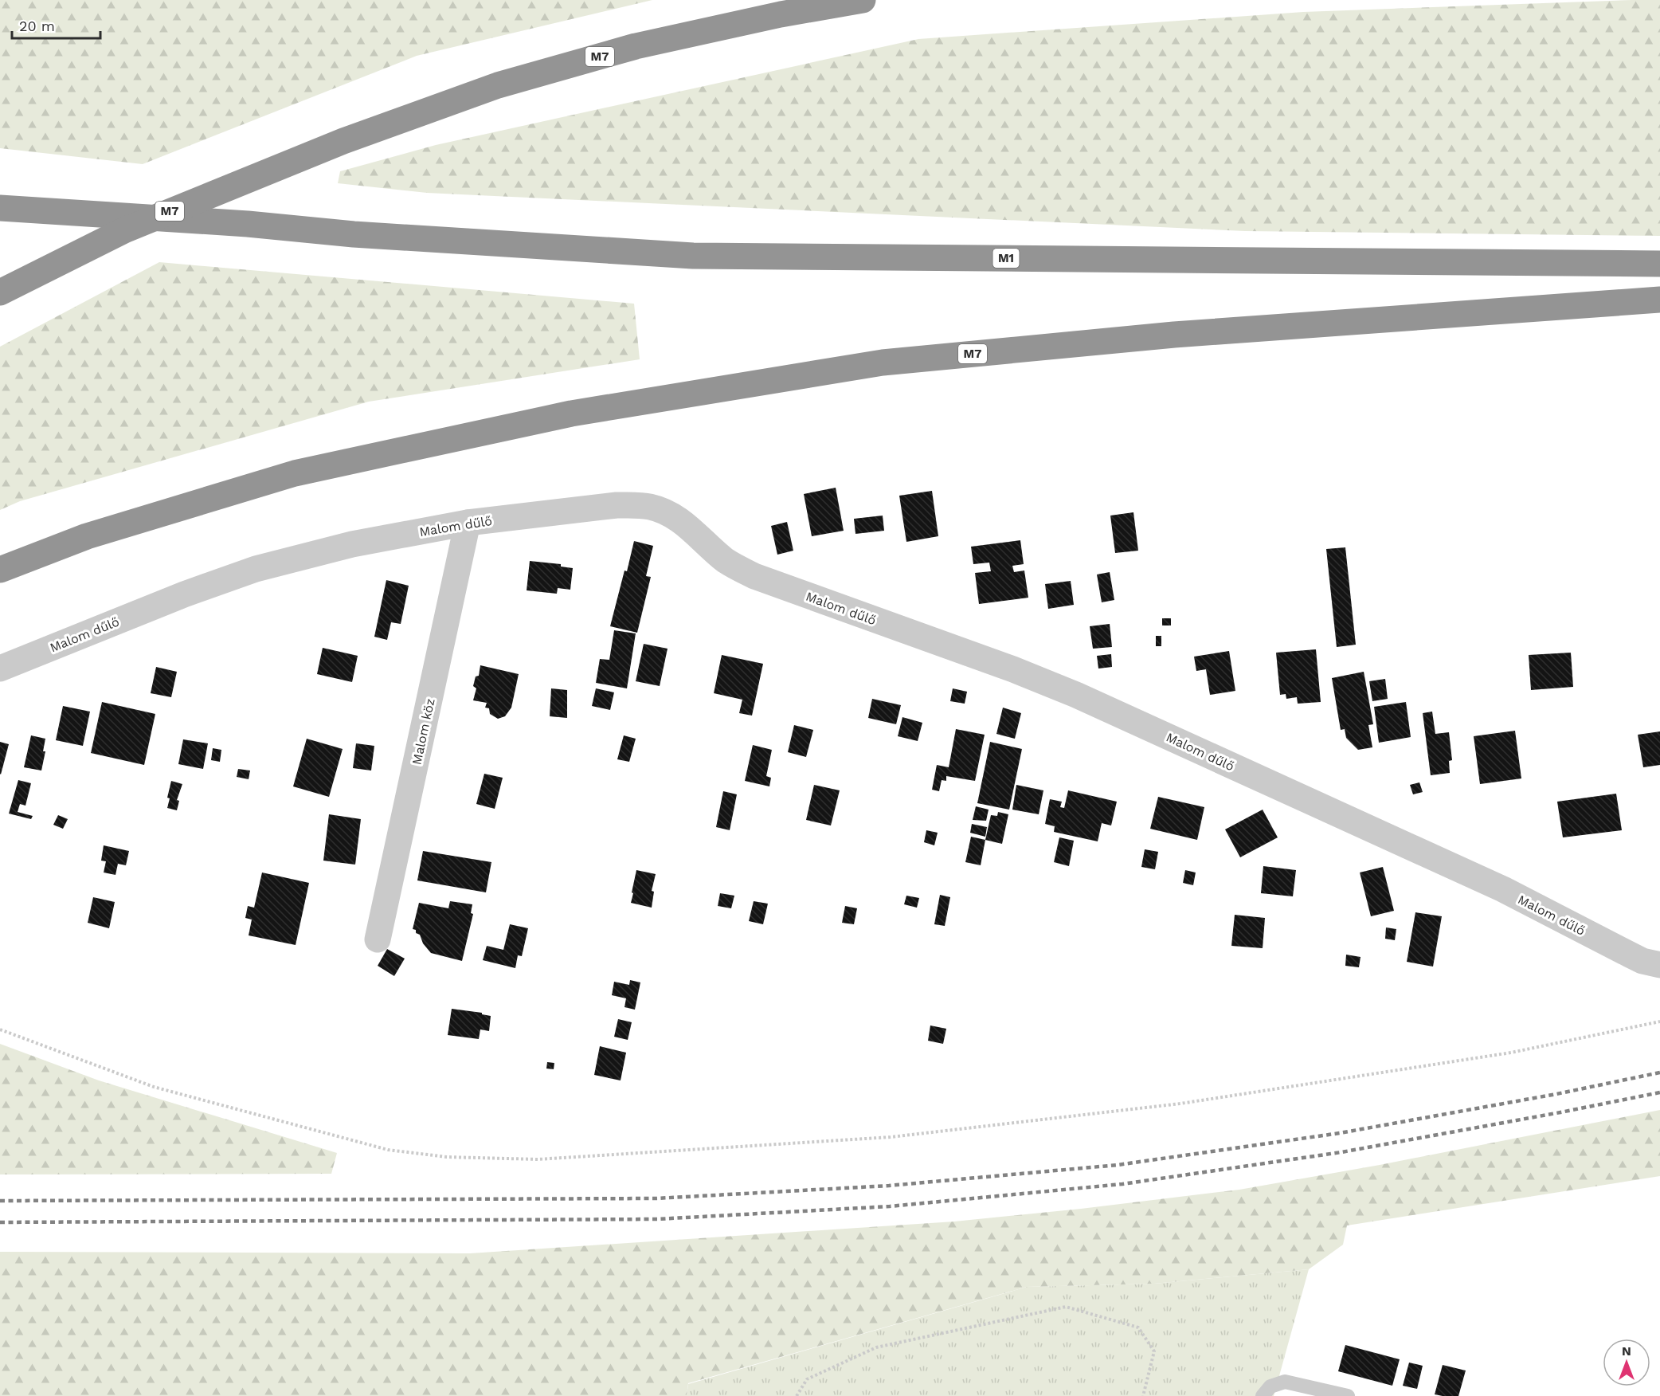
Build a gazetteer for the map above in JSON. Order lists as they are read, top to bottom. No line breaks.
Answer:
{"streets":{"highway":["M7","M1"],"street":["Malom dűlő","Malom köz"]},"crossings":[["Malom dűlő","Malom köz"]],"scale_bar":"20 m","north":"top"}
